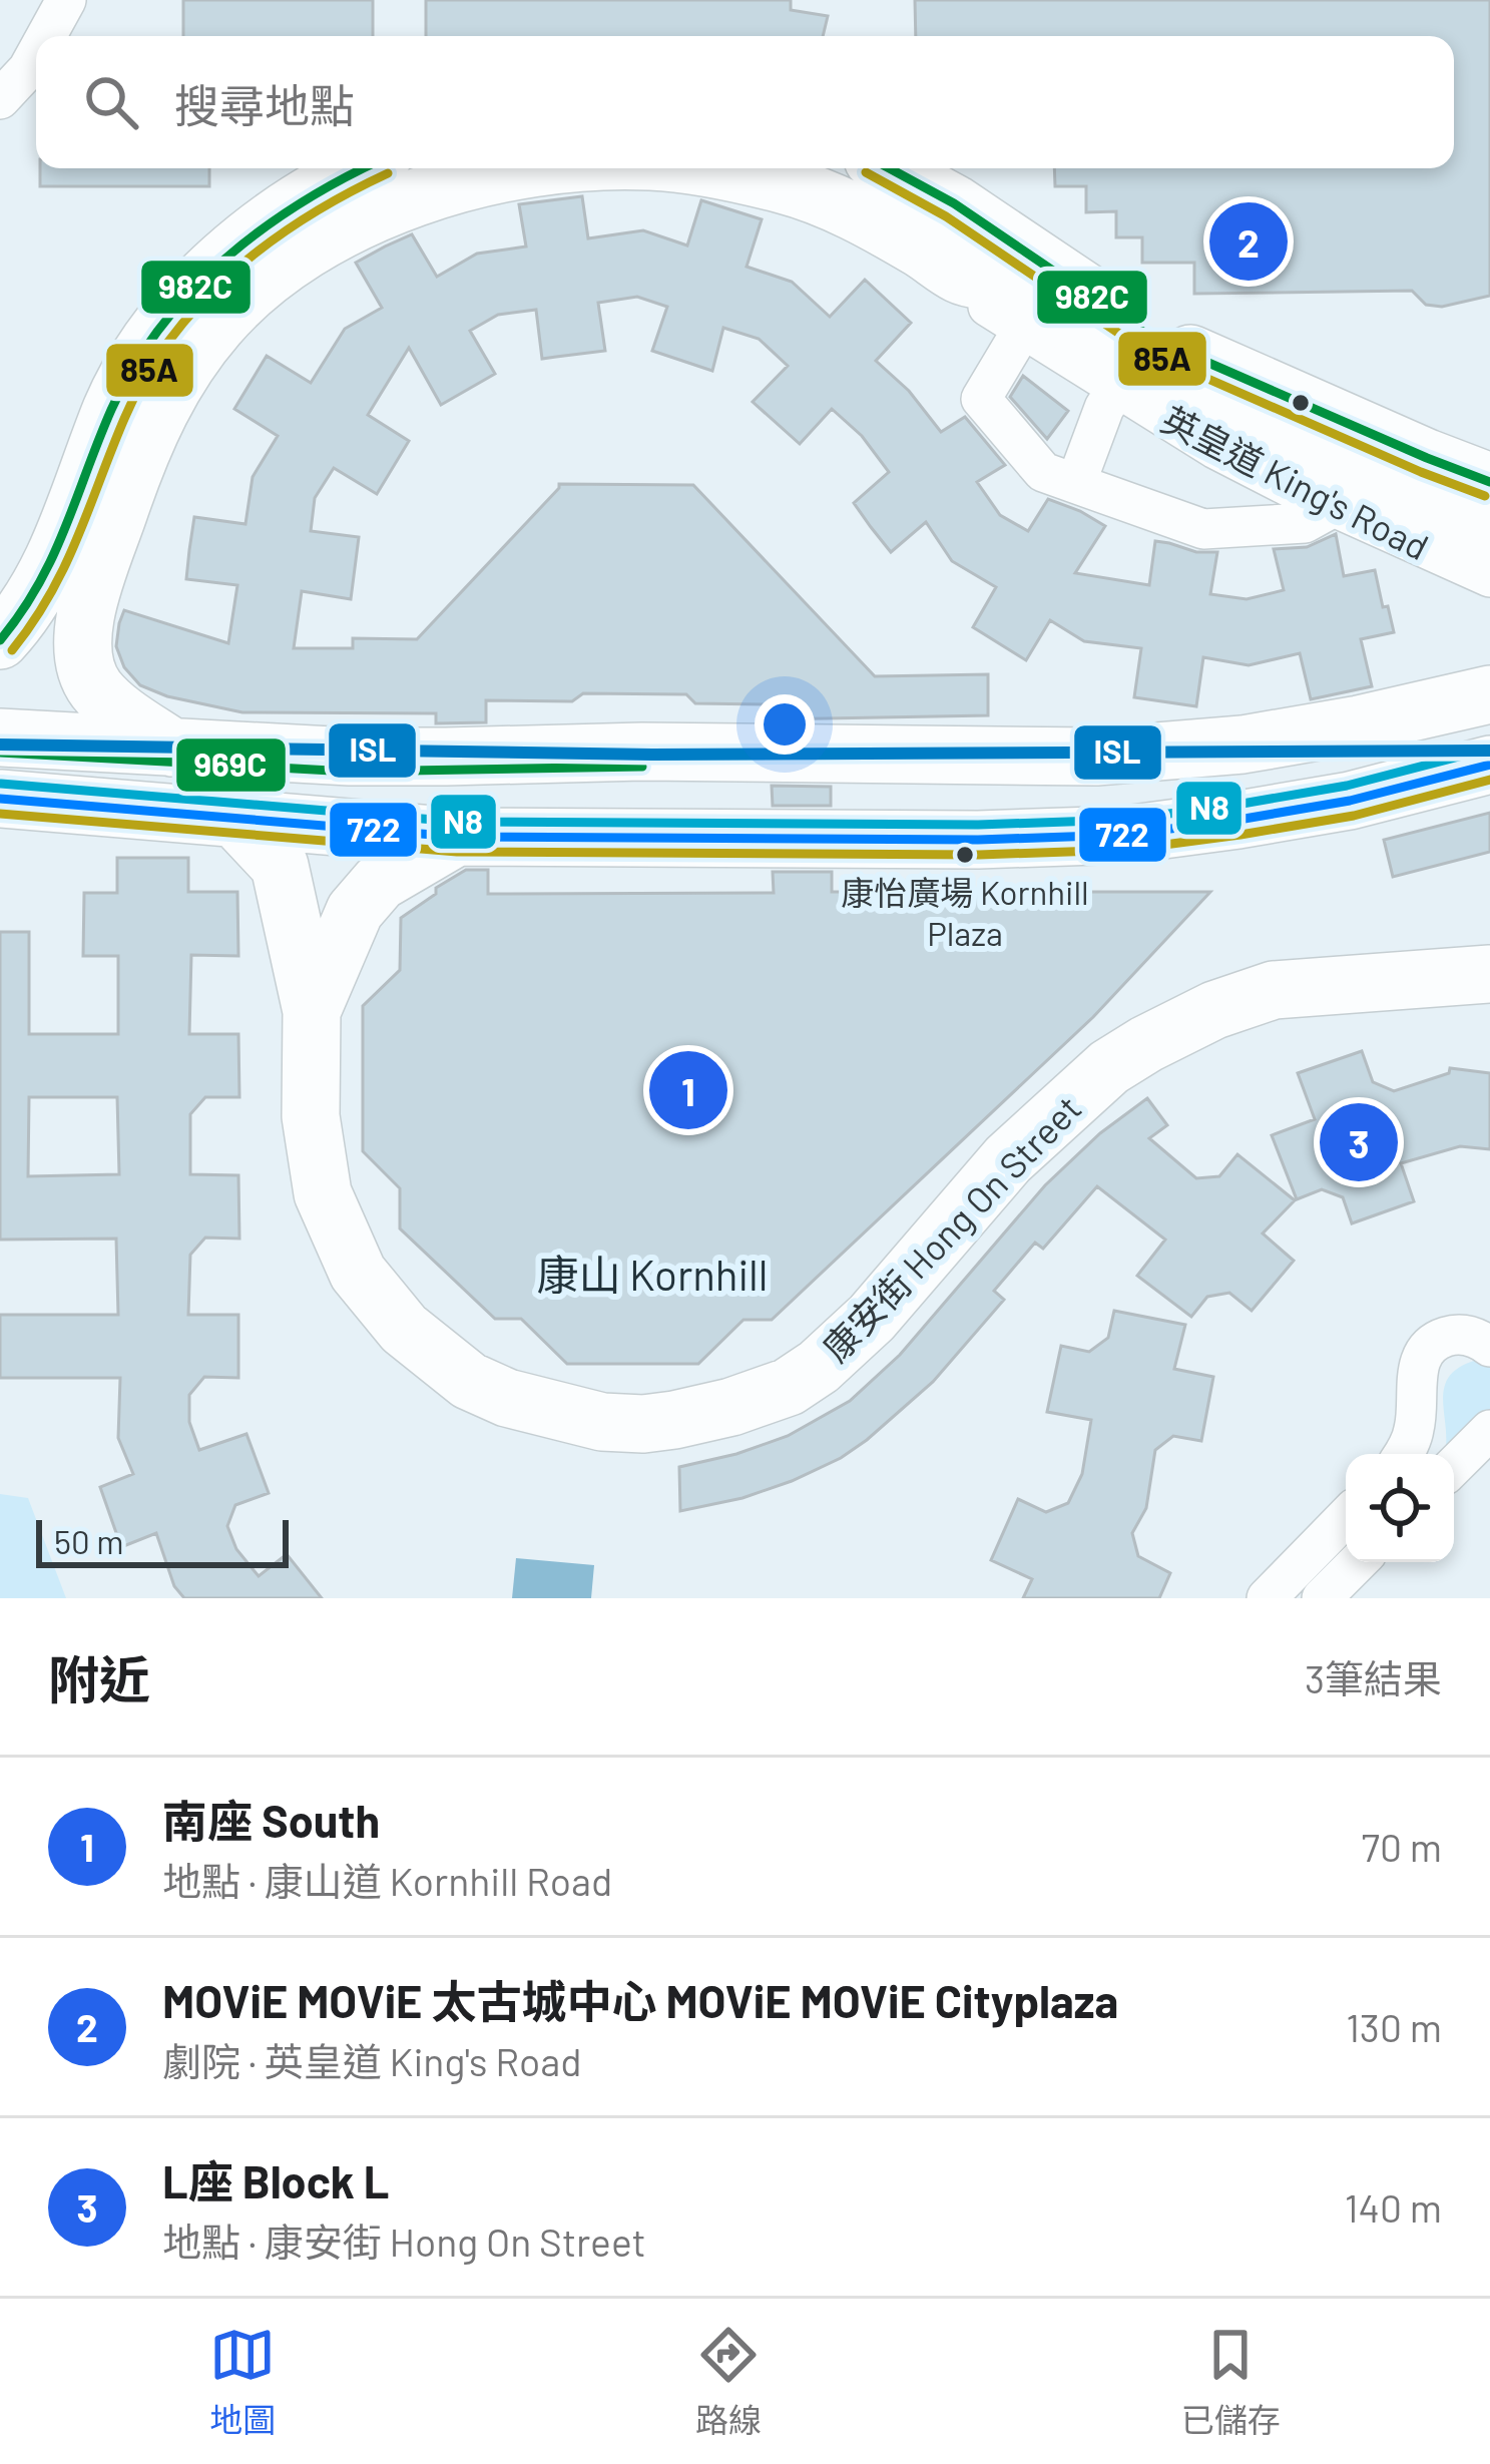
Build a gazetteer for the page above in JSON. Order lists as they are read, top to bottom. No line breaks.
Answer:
{"streets":{"street":["英皇道 King's Road","康安街 Hong On Street"]},"districts":["康山 Kornhill"],"places":["康怡廣場 Kornhill Plaza"],"lines":["transit line 982C","transit line 85A","transit line ISL","transit line N8","transit line 969C","transit line 722"],"scale_bar":"50 m","page":{"search":"搜尋地點","pins":["2","1","3"],"scale":"50 m","heading":["附近","3筆結果"],"list":[{"mark":"1","name":"南座 South","note":"地點 · 康山道 Kornhill Road","value":"70 m"},{"mark":"2","name":"MOViE MOViE 太古城中心 MOViE MOViE Cityplaza","note":"劇院 · 英皇道 King's Road","value":"130 m"},{"mark":"3","name":"L座 Block L","note":"地點 · 康安街 Hong On Street","value":"140 m"}],"nav":["地圖","路線","已儲存"]}}
